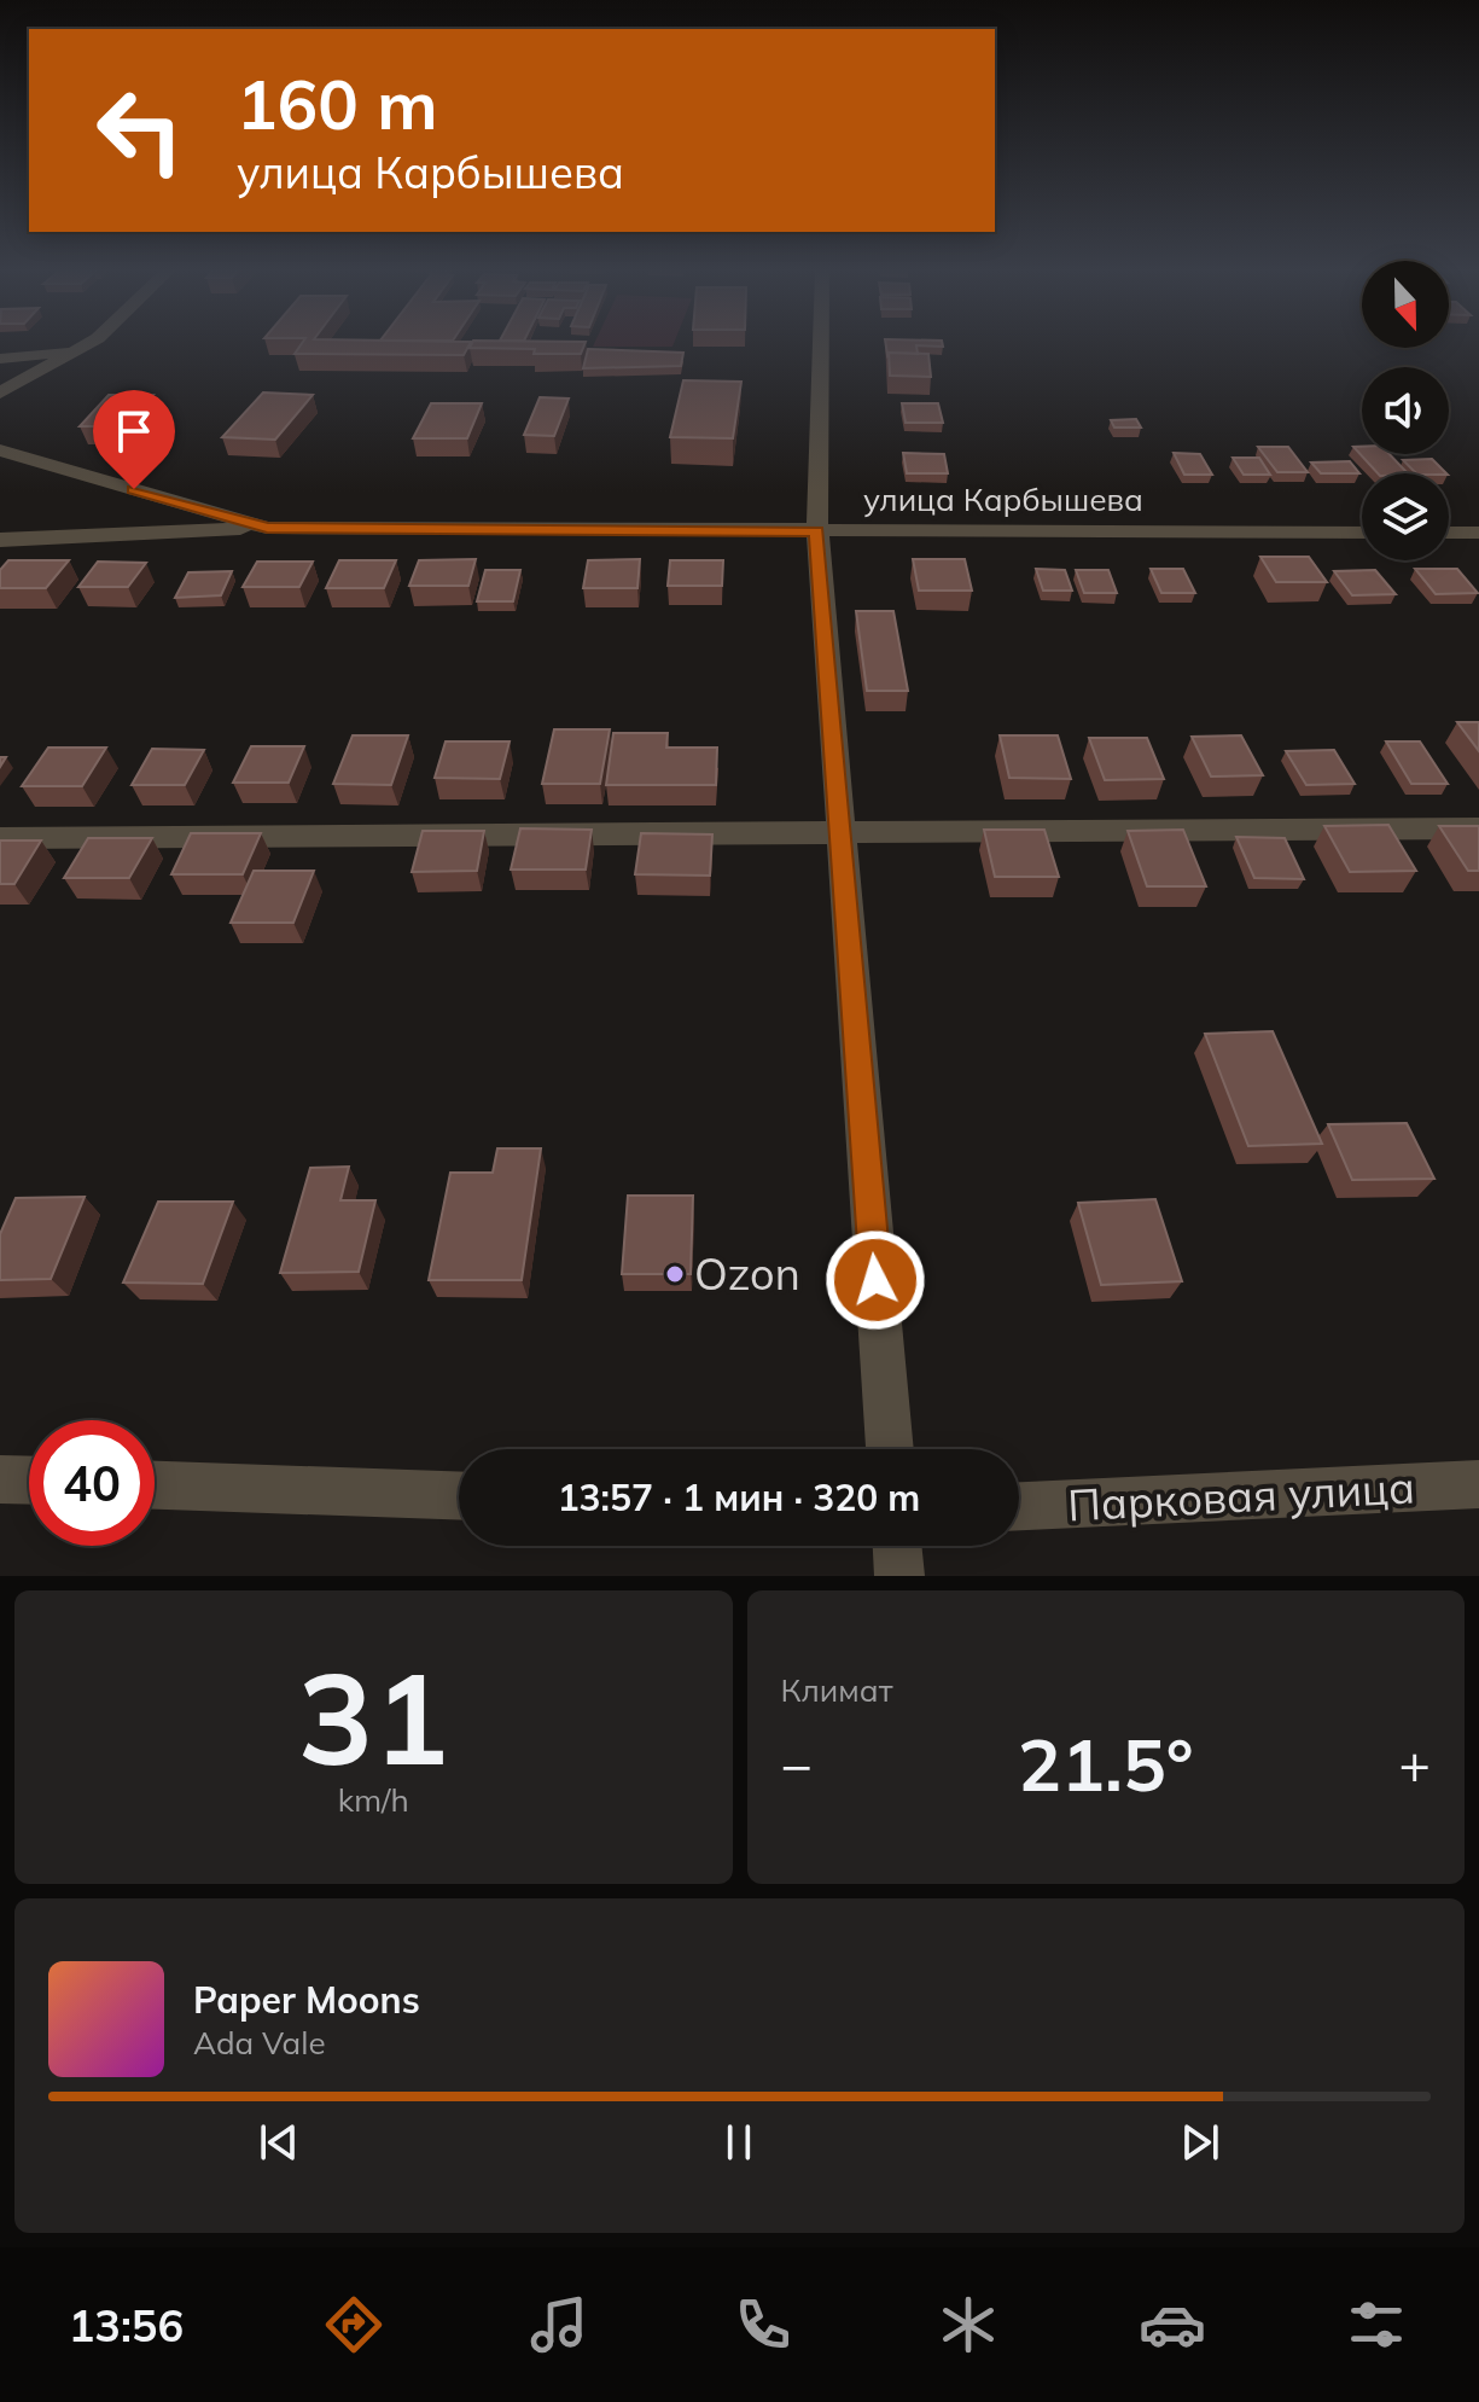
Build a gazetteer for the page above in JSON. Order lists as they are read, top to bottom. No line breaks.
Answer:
{"streets":{"street":["улица Карбышева","Парковая улица"]},"places":["Ozon"],"north":"bottom","page":{"turn":["160 m","улица Карбышева"],"limit":"40","trip":"13:57 · 1 мин · 320 m","tile":[["31","km/h"],"Климат"],"heat":["−","21.5°","+"],"song":["Paper Moons","Ada Vale"],"tabs":"13:56"}}
